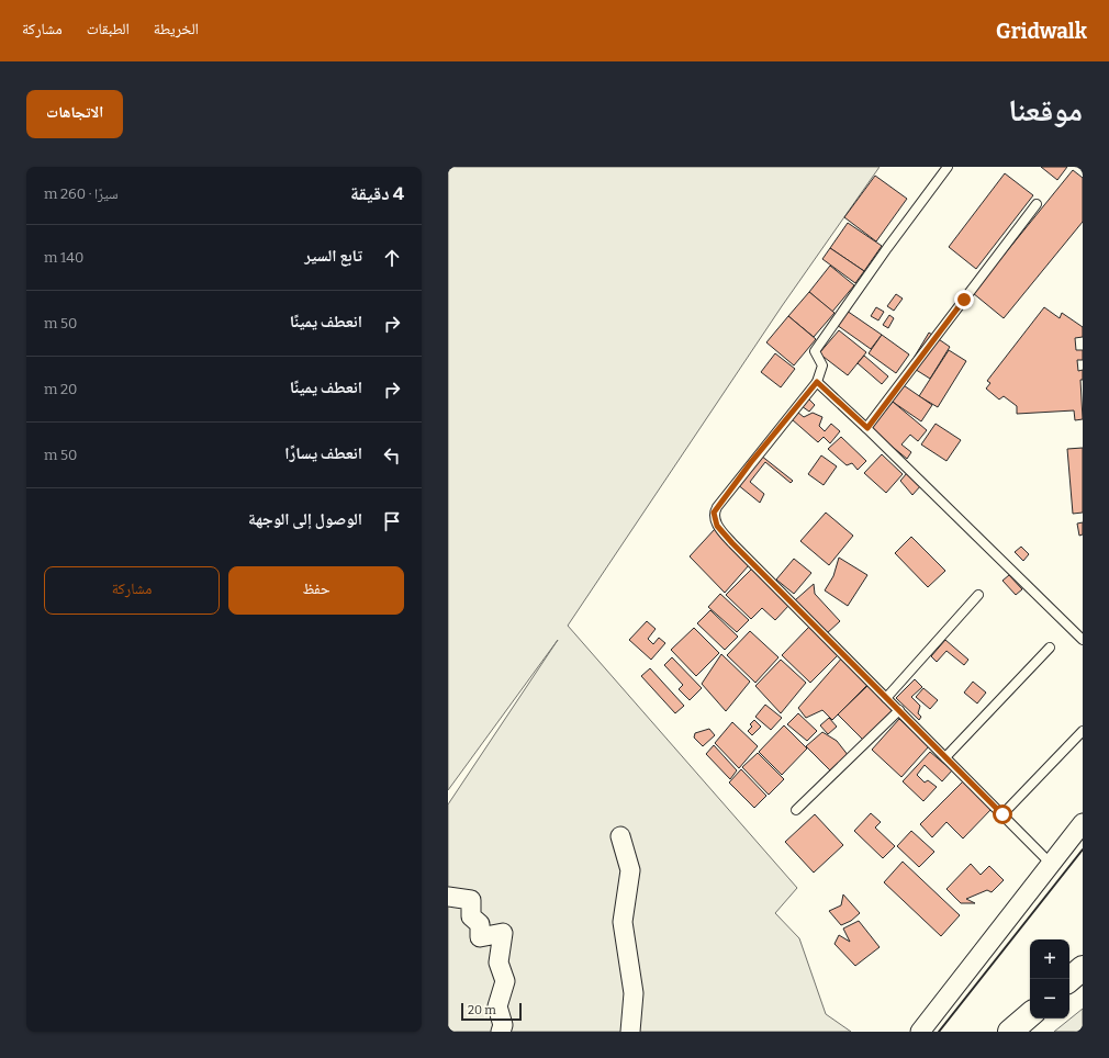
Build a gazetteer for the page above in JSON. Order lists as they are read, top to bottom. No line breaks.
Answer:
{"scale_bar":"20 m","page":{"header":"Gridwalk","nav":["الخريطة","الطبقات","مشاركة"],"title":"موقعنا","buttons":["الاتجاهات",["حفظ","مشاركة"]],"heading":["4 دقيقة","سيرًا · 260 m"],"list":[["تابع السير","140 m"],["انعطف يمينًا","50 m"],["انعطف يمينًا","20 m"],["انعطف يسارًا","50 m"],"الوصول إلى الوجهة"],"map_buttons":["+","−"],"scale":"20 m"}}
